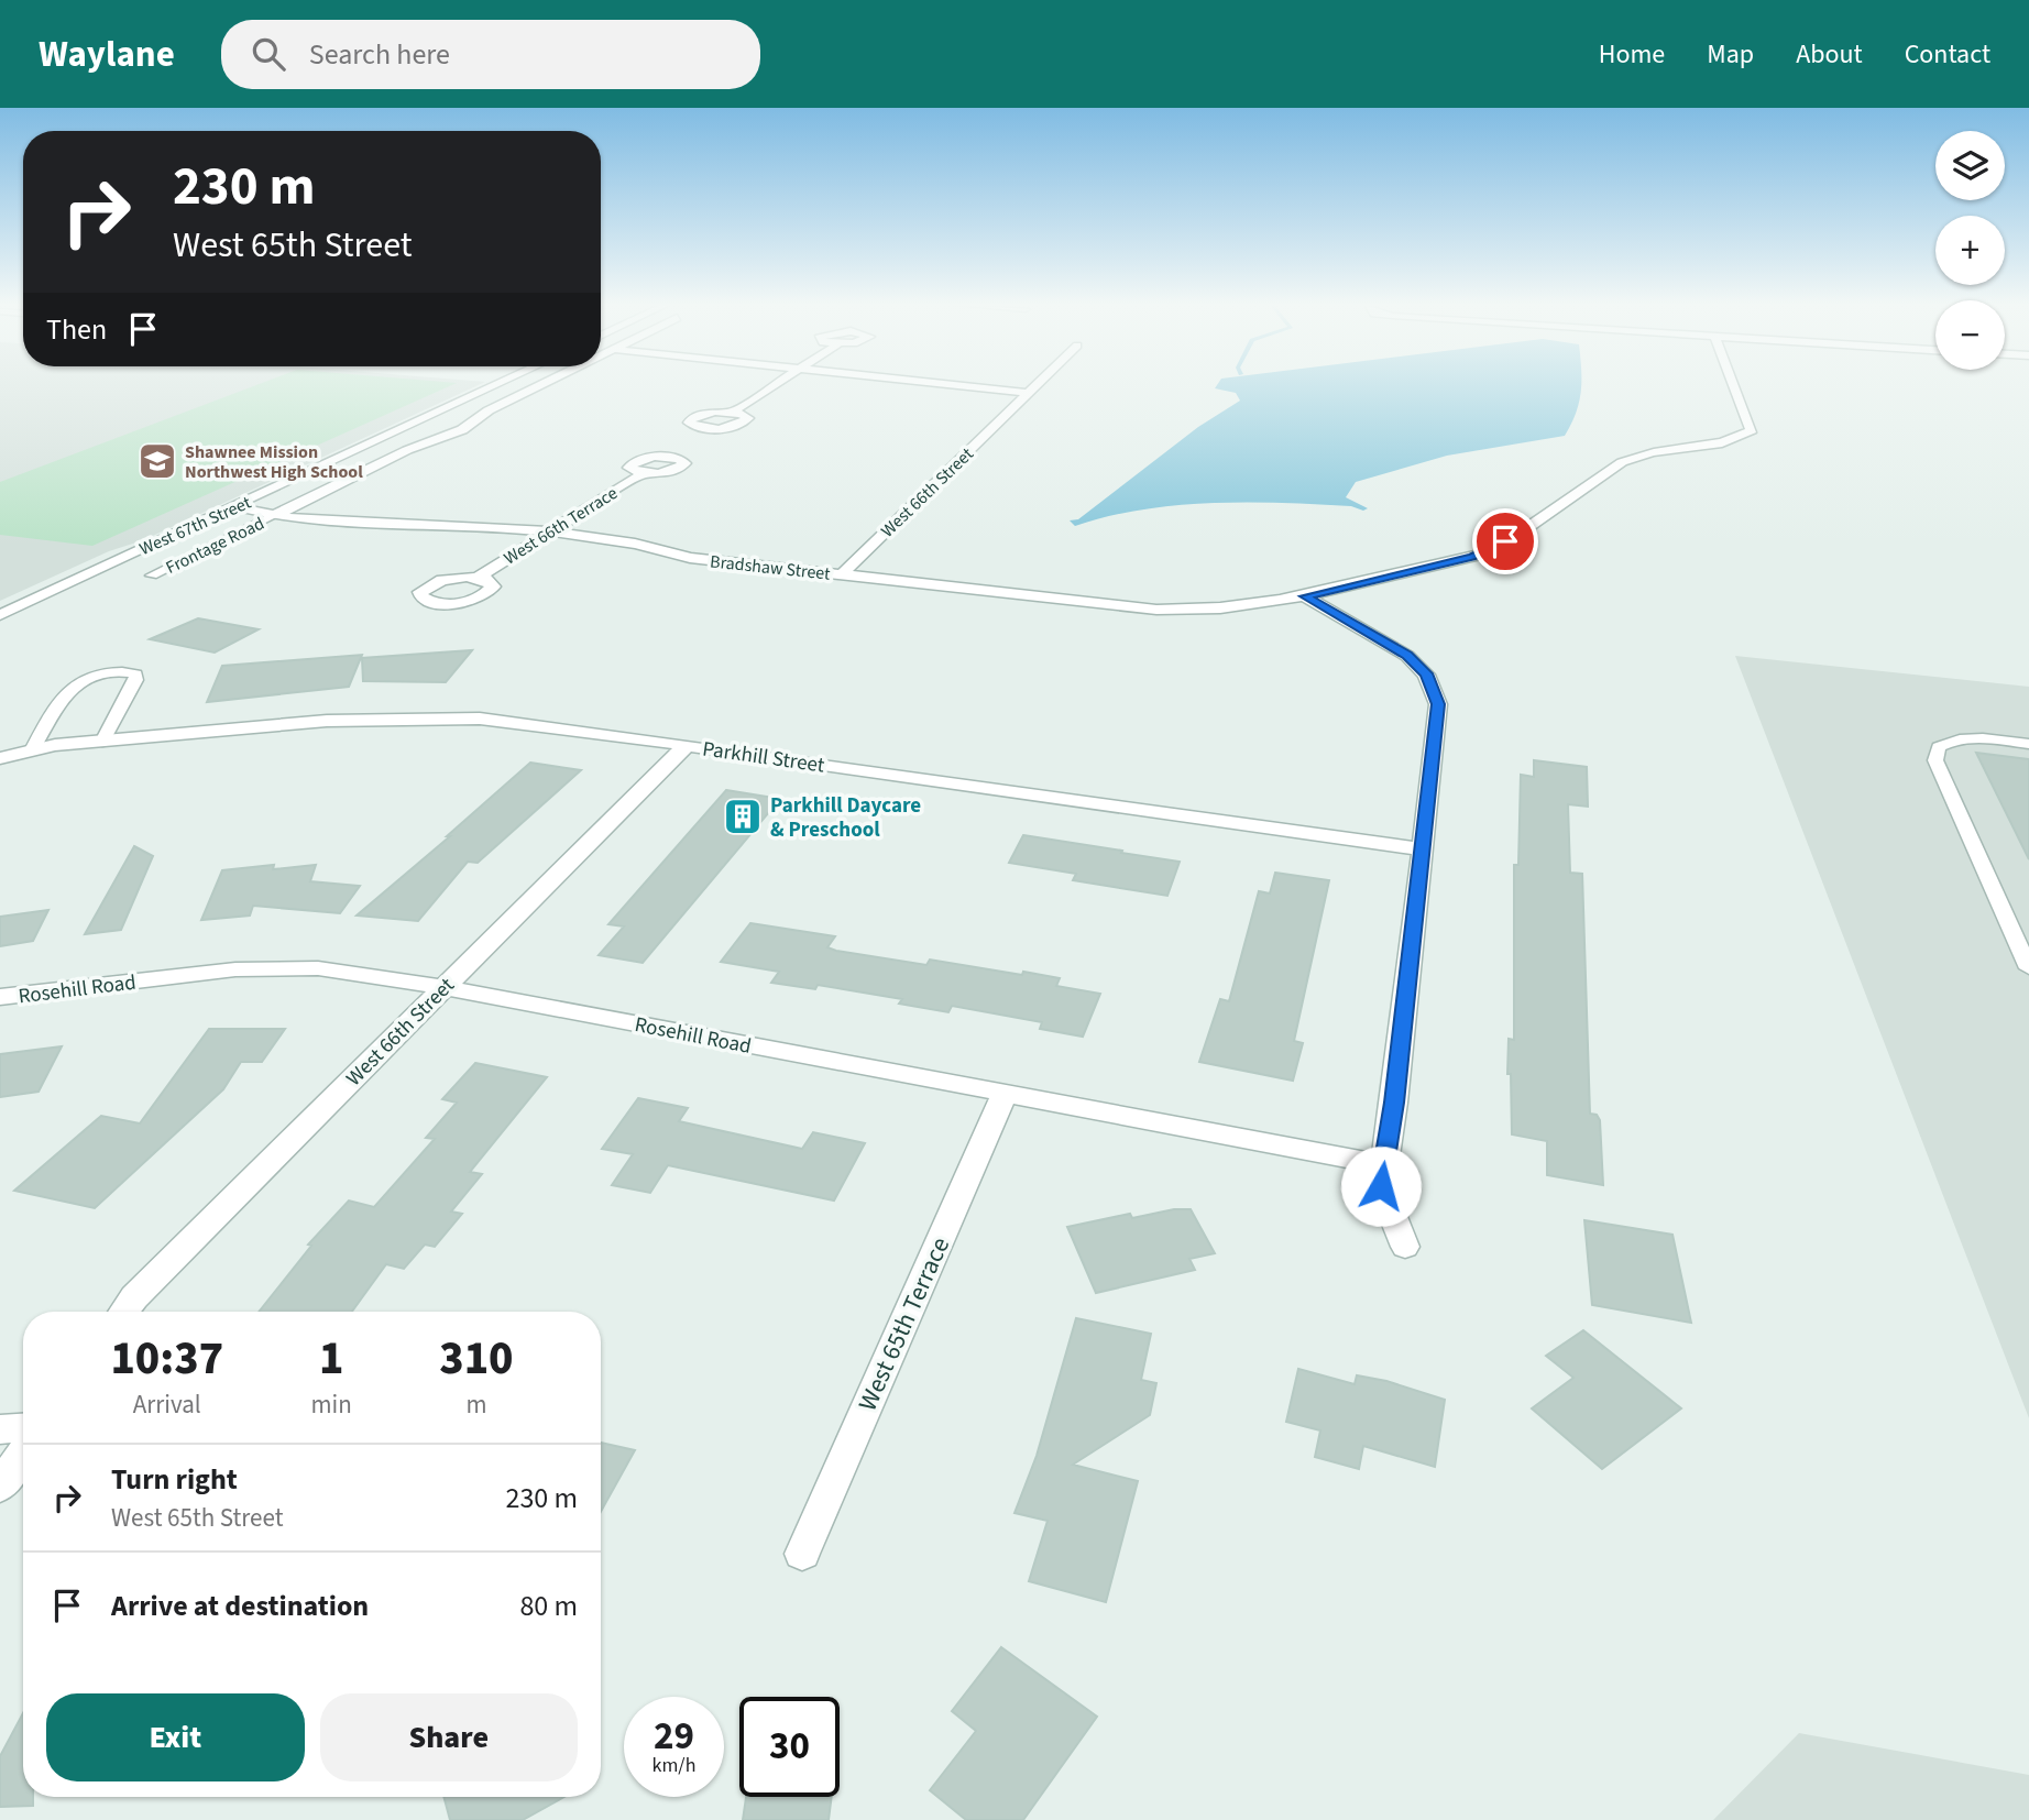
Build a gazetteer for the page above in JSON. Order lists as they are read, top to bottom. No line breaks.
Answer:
{"streets":{"street":["West 66th Street","West 67th Street","West 66th Terrace","Bradshaw Street","Parkhill Street","Rosehill Road","West 65th Terrace"],"lane":["Frontage Road"]},"crossings":[["West 66th Street","Bradshaw Street"],["West 66th Street","Parkhill Street"],["West 66th Street","Rosehill Road"],["West 67th Street","Frontage Road"],["West 67th Street","Bradshaw Street"],["West 66th Terrace","Bradshaw Street"],["Frontage Road","Bradshaw Street"],["Rosehill Road","West 65th Terrace"]],"places":{"school or university":["Shawnee Mission Northwest High School"],"building":["Parkhill Daycare & Preschool"]},"page":{"header":"Waylane","search":"Search here","nav":["Home","Map","About","Contact"],"map_buttons":["+","−"],"turn":["230 m","West 65th Street"],"then":"Then","eta":["10:37","Arrival","1","min","310","m"],"list":[{"name":"Turn right","note":"West 65th Street","value":"230 m"},{"name":"Arrive at destination","value":"80 m"}],"buttons":["Exit","Share"],"speed":"29 km/h","limit":"30"}}
